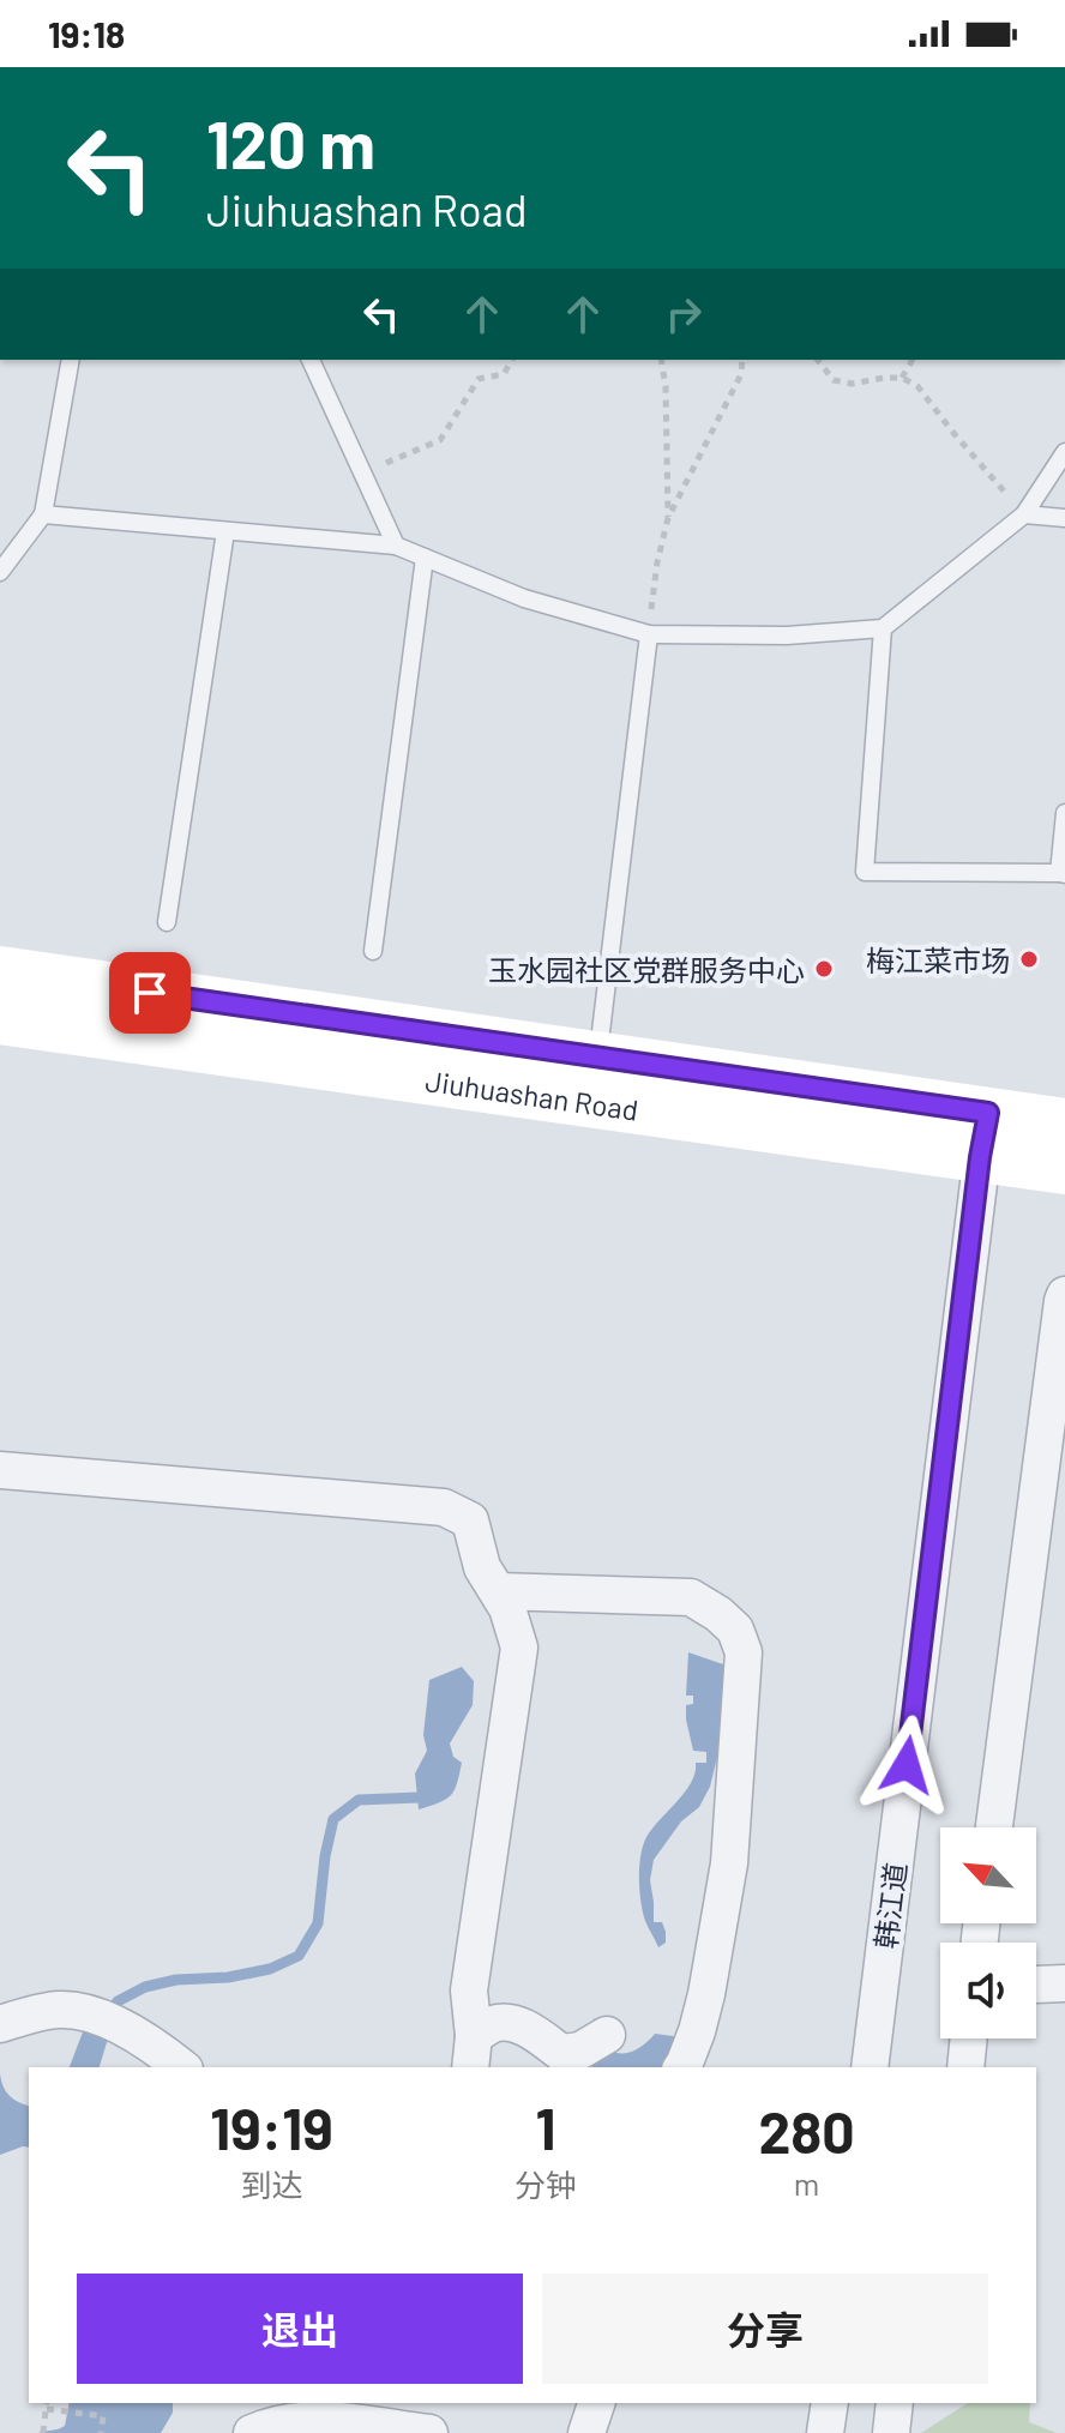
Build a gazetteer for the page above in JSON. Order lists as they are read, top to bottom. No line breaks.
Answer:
{"streets":{"street":["Jiuhuashan Road","韩江道"]},"crossings":[["Jiuhuashan Road","韩江道"]],"places":["梅江菜市场","玉水园社区党群服务中心"],"north":"top left","page":{"status":"19:18","turn":["120 m","Jiuhuashan Road"],"eta":["19:19","到达","1","分钟","280","m"],"buttons":["退出","分享"]}}
